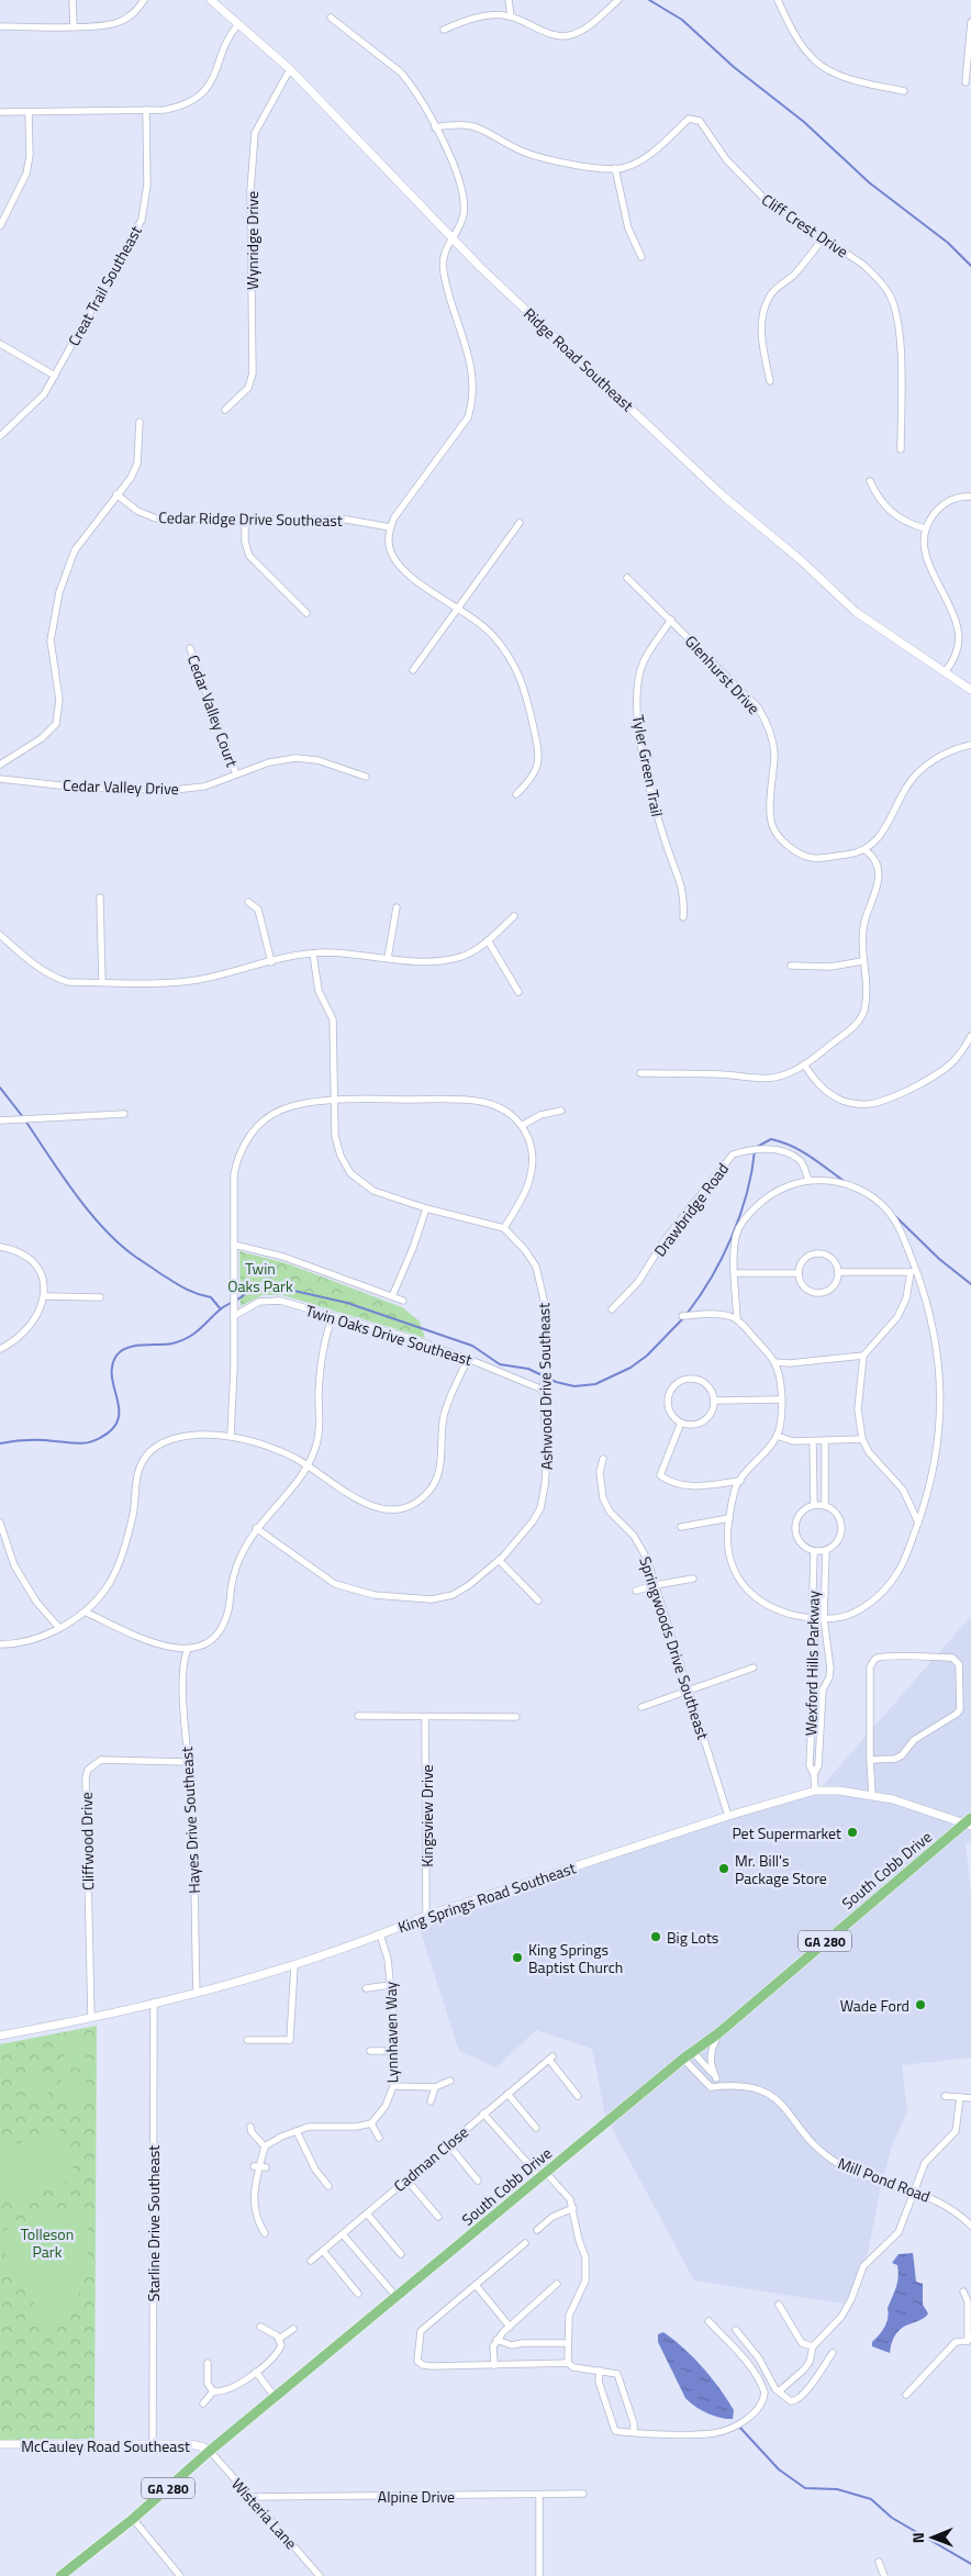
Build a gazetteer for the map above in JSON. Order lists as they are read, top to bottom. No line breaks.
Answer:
{"streets":{"main road":["South Cobb Drive","GA 280"],"street":["Cliff Crest Drive","Wynridge Drive","Creat Trail Southeast","Ridge Road Southeast","Cedar Ridge Drive Southeast","Glenhurst Drive","Cedar Valley Court","Tyler Green Trail","Cedar Valley Drive","Drawbridge Road","Twin Oaks Drive Southeast","Ashwood Drive Southeast","Springwoods Drive Southeast","Wexford Hills Parkway","Kingsview Drive","Hayes Drive Southeast","Cliffwood Drive","King Springs Road Southeast","Lynnhaven Way","Cadman Close","Mill Pond Road","Starline Drive Southeast","McCauley Road Southeast","Alpine Drive","Wisteria Lane"]},"crossings":[["Wynridge Drive","Ridge Road Southeast"],["Glenhurst Drive","Tyler Green Trail"],["Cedar Valley Court","Cedar Valley Drive"],["Twin Oaks Drive Southeast","Ashwood Drive Southeast"],["Springwoods Drive Southeast","King Springs Road Southeast"],["Wexford Hills Parkway","King Springs Road Southeast"],["Kingsview Drive","King Springs Road Southeast"],["Hayes Drive Southeast","Cliffwood Drive"],["Hayes Drive Southeast","King Springs Road Southeast"],["Cliffwood Drive","King Springs Road Southeast"],["South Cobb Drive","King Springs Road Southeast"],["South Cobb Drive","Mill Pond Road"],["South Cobb Drive","McCauley Road Southeast"],["South Cobb Drive","Wisteria Lane"],["King Springs Road Southeast","Lynnhaven Way"],["King Springs Road Southeast","Starline Drive Southeast"],["Starline Drive Southeast","McCauley Road Southeast"],["McCauley Road Southeast","Wisteria Lane"],["Alpine Drive","Wisteria Lane"]],"parks":["Twin Oaks Park","Tolleson Park"],"places":["Pet Supermarket","Mr. Bill's Package Store","Big Lots","King Springs Baptist Church","Wade Ford"],"north":"left"}
